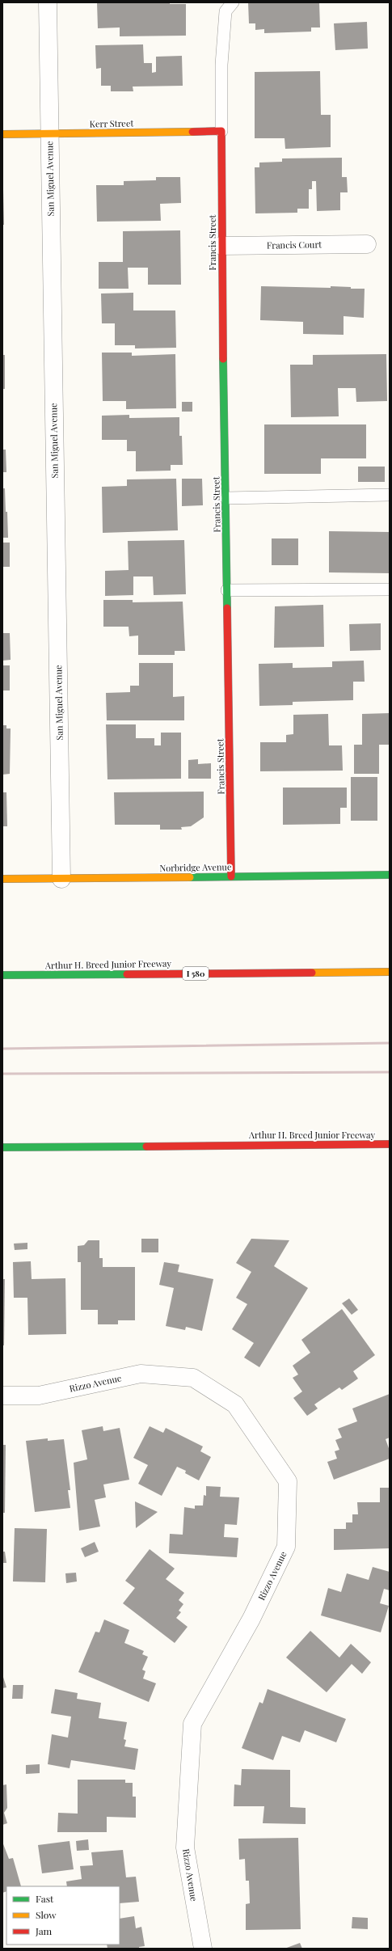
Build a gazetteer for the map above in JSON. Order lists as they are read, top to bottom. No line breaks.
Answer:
{"streets":{"main road":["Kerr Street","Francis Street","Norbridge Avenue","Arthur H. Breed Junior Freeway","I 580"],"street":["San Miguel Avenue","Francis Court","Rizzo Avenue"]},"crossings":[["Kerr Street","San Miguel Avenue"],["Kerr Street","Francis Street"],["San Miguel Avenue","Norbridge Avenue"],["Francis Street","Francis Court"],["Francis Street","Norbridge Avenue"]],"legend":["Fast","Slow","Jam"]}
